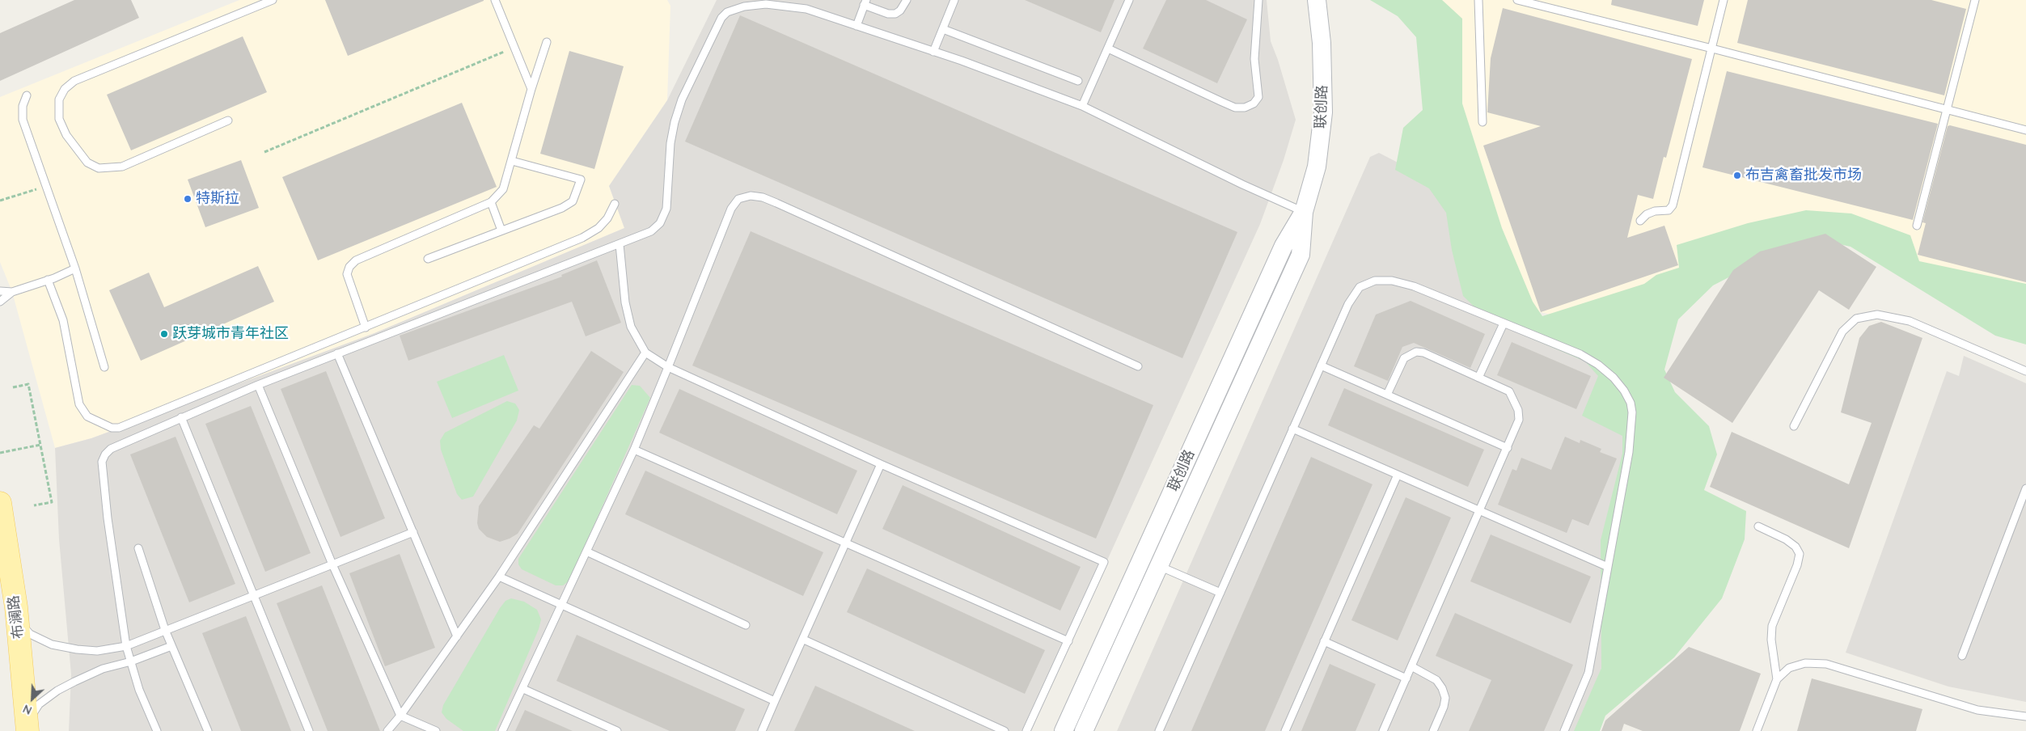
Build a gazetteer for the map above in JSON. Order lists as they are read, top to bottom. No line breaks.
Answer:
{"streets":{"main road":["布澜路"],"street":["联创路"]},"places":["布吉禽畜批发市场","特斯拉","跃芽城市青年社区"],"north":"bottom left"}
